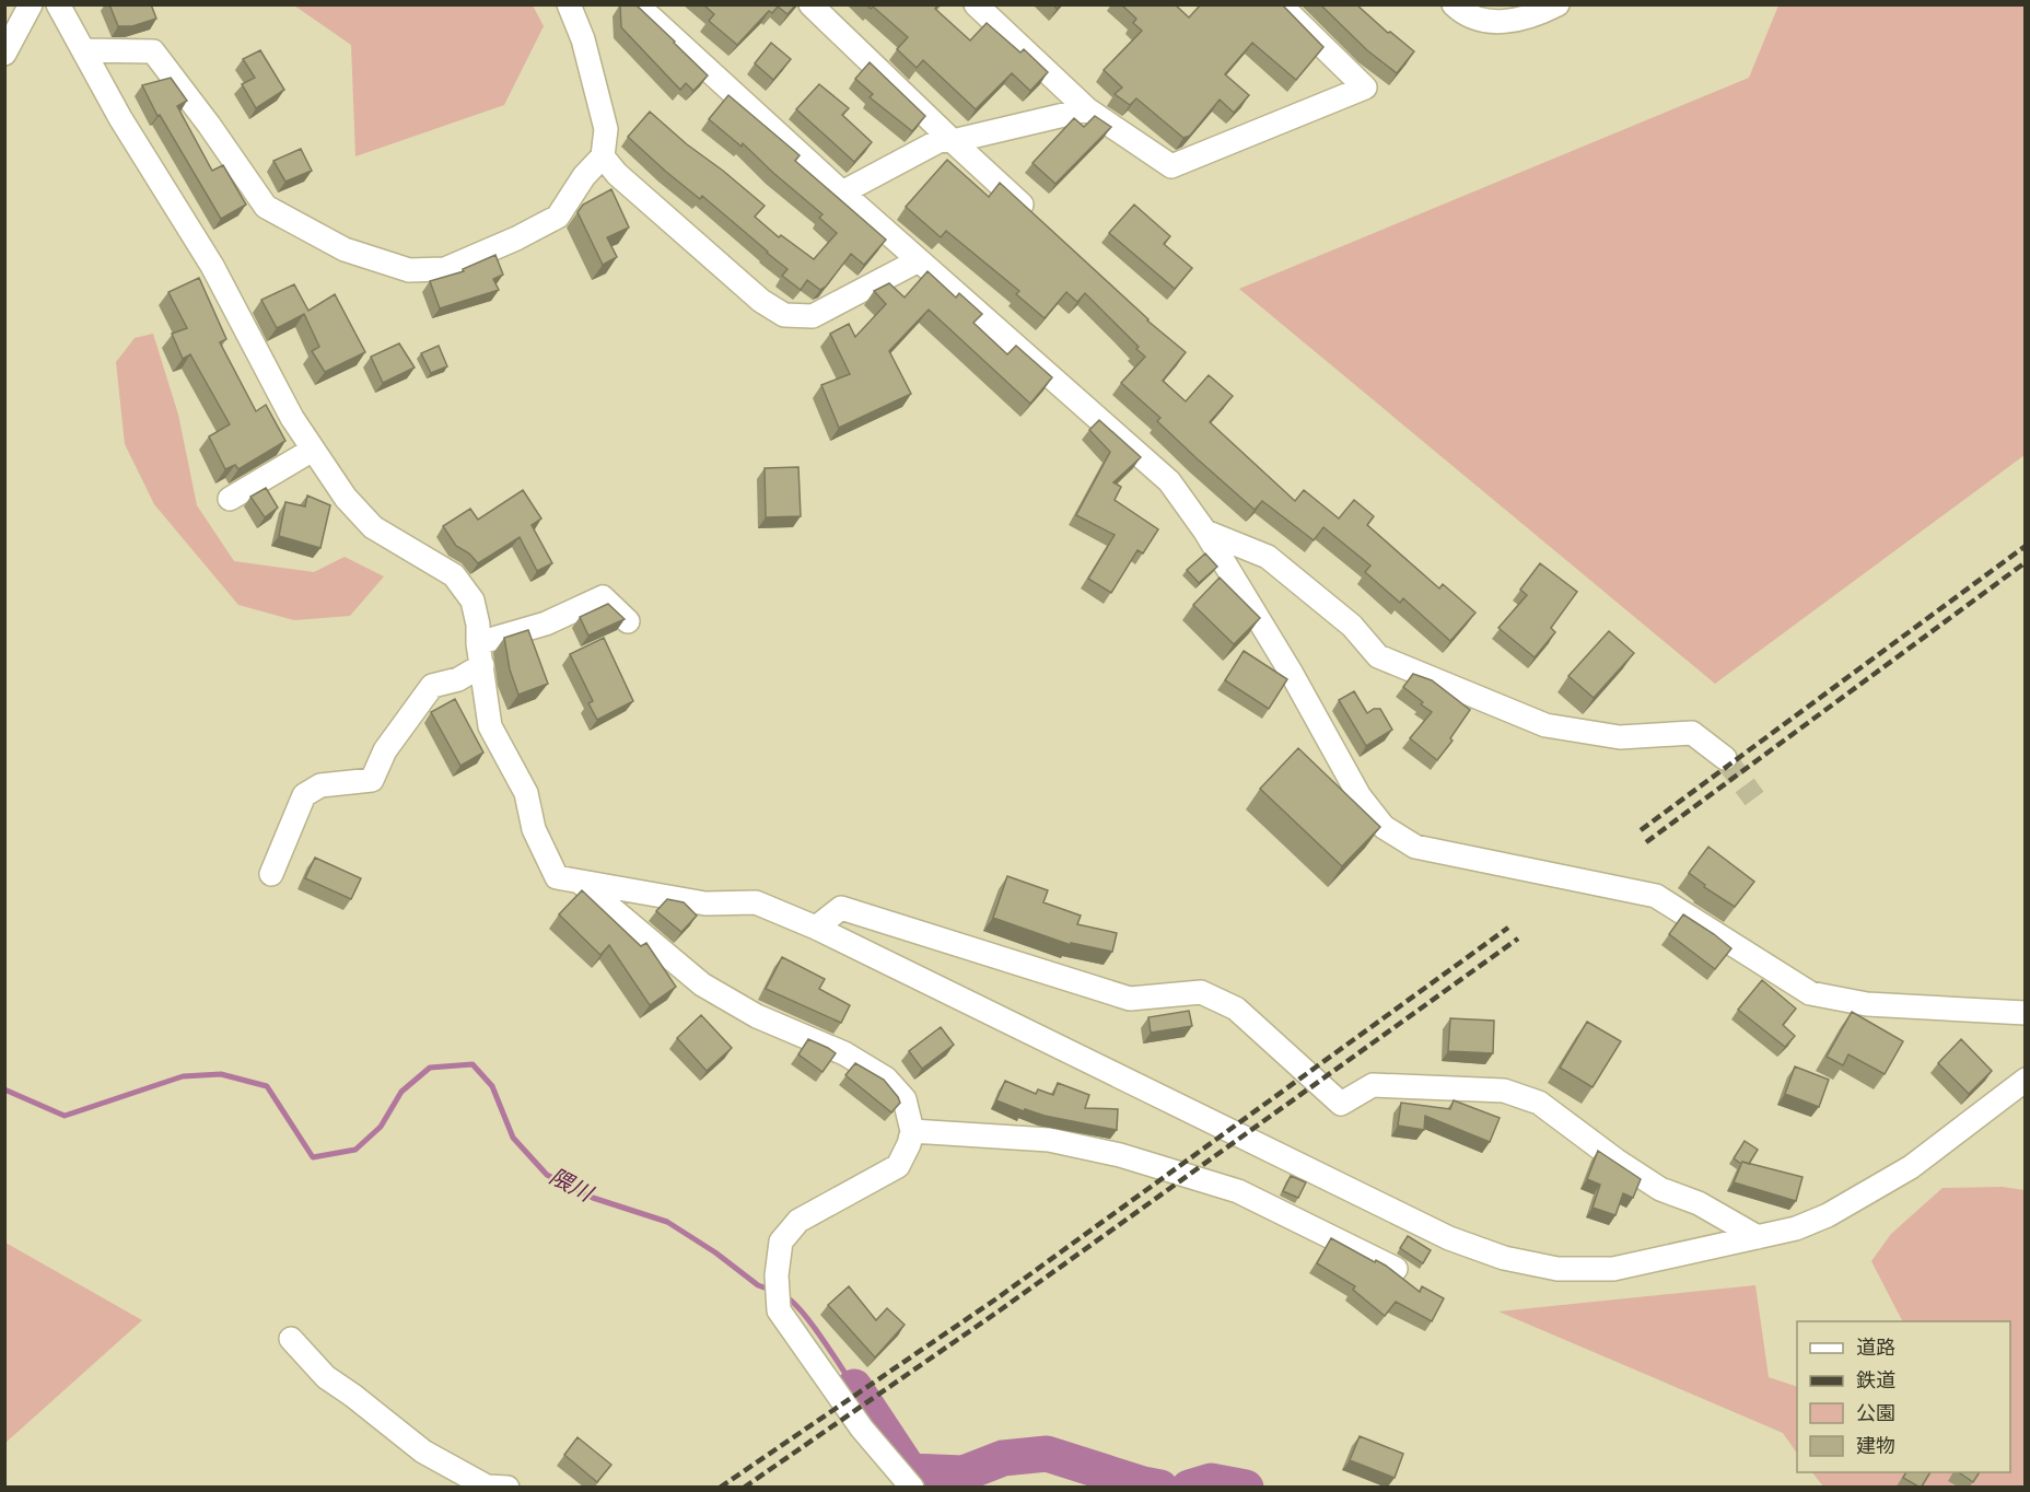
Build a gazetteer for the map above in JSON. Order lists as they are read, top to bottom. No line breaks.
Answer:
{"water":["隈川"],"legend":["道路","鉄道","公園","建物"]}
